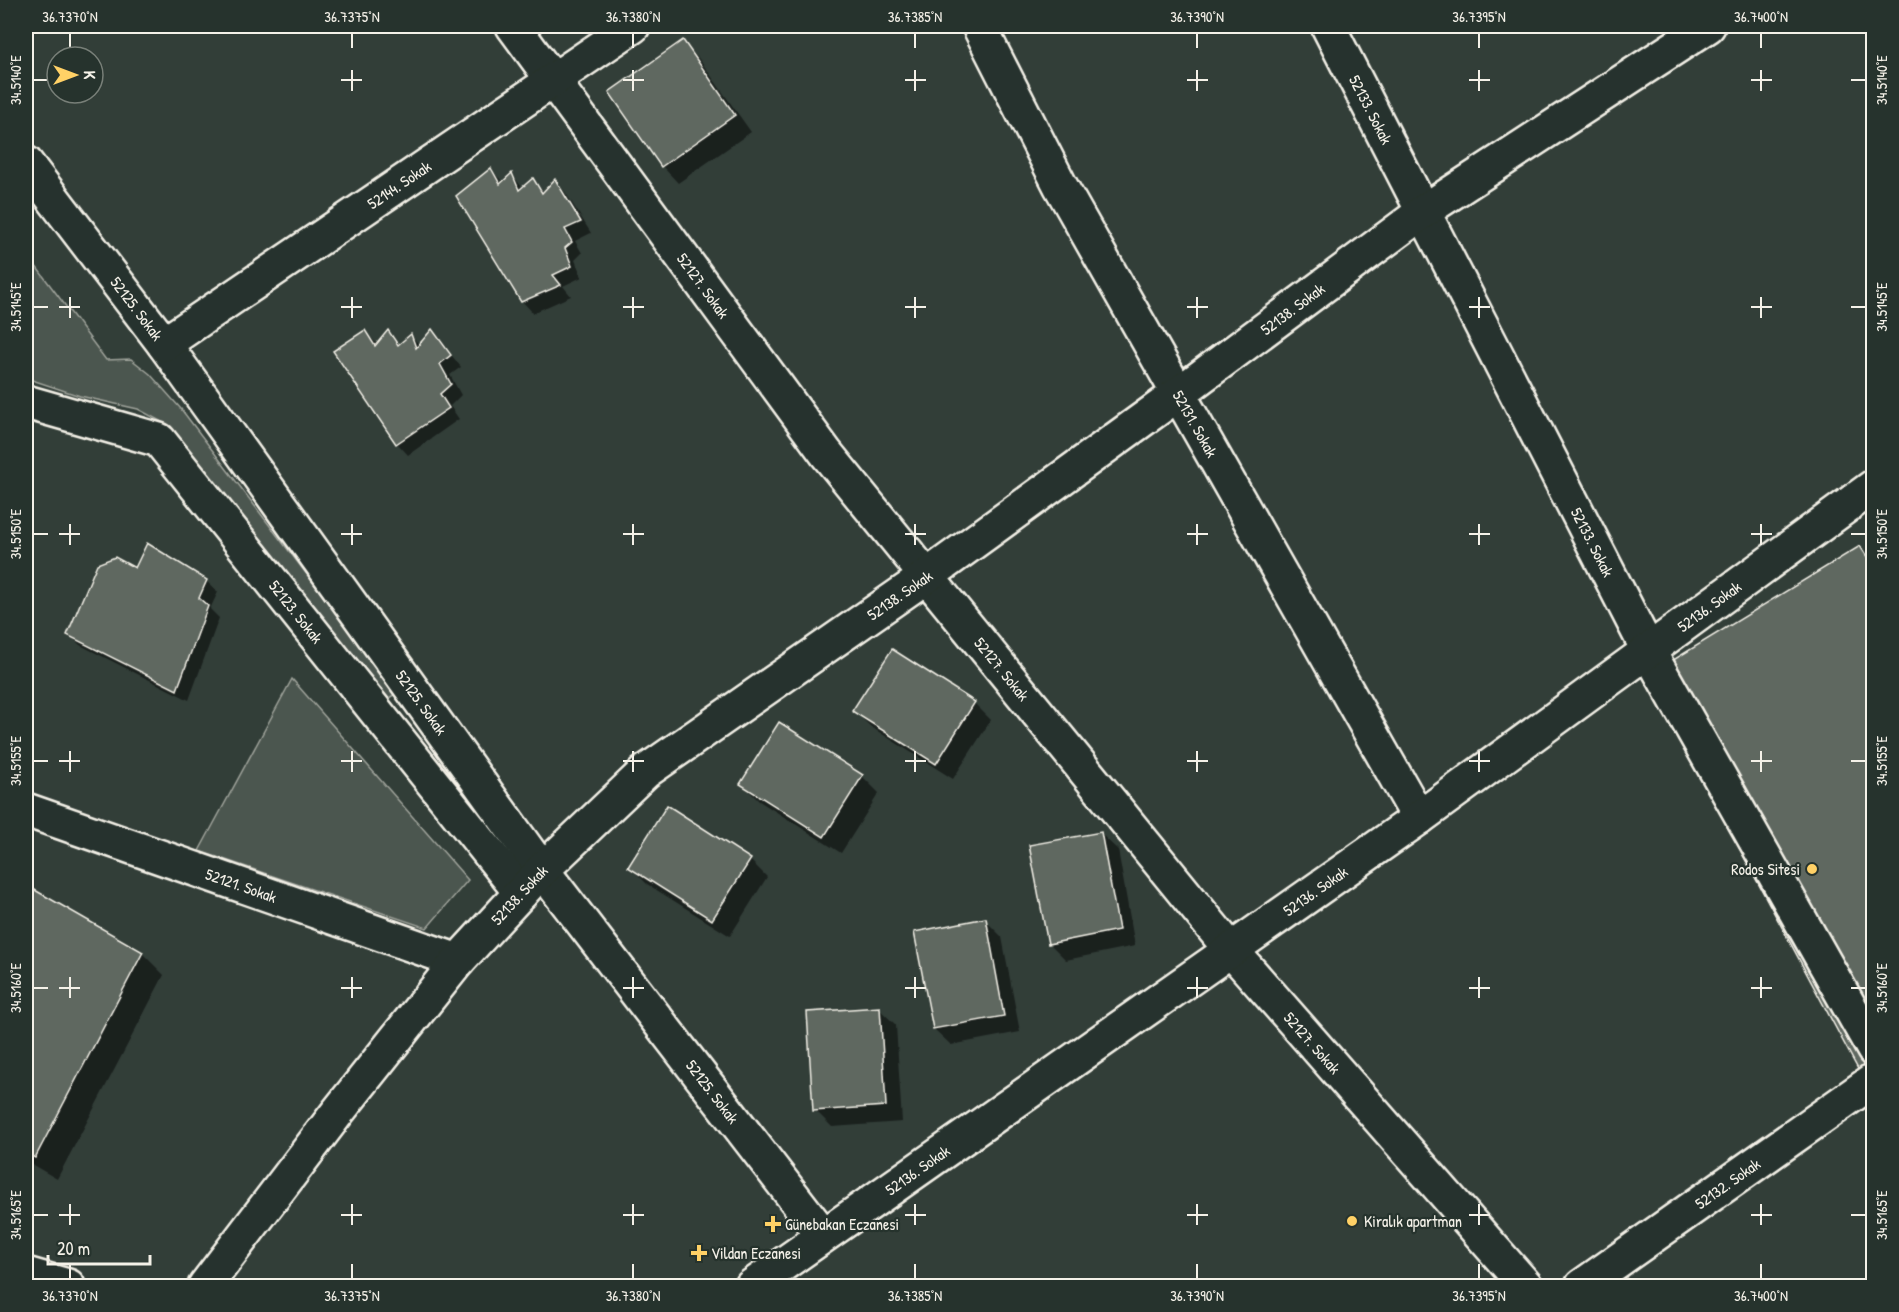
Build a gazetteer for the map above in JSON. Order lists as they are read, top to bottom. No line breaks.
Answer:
{"streets":{"main road":["52133. Sokak","52144. Sokak","52127. Sokak","52125. Sokak","52138. Sokak","52131. Sokak","52136. Sokak","52123. Sokak","52121. Sokak","52132. Sokak"]},"crossings":[["52133. Sokak","52138. Sokak"],["52133. Sokak","52136. Sokak"],["52144. Sokak","52127. Sokak"],["52144. Sokak","52125. Sokak"],["52127. Sokak","52138. Sokak"],["52127. Sokak","52136. Sokak"],["52125. Sokak","52138. Sokak"],["52125. Sokak","52136. Sokak"],["52125. Sokak","52123. Sokak"],["52138. Sokak","52131. Sokak"],["52138. Sokak","52123. Sokak"],["52138. Sokak","52121. Sokak"],["52131. Sokak","52136. Sokak"]],"places":{"other":["Rodos Sitesi","Kiralık apartman"],"health":["Günebakan Eczanesi","Vildan Eczanesi"]},"scale_bar":"20 m","north":"right","coordinates":["36.7370°N","36.7375°N","36.7380°N","36.7385°N","36.7390°N","36.7395°N","36.7400°N","34.5140°E","34.5145°E","34.5150°E","34.5155°E","34.5160°E","34.5165°E"]}
